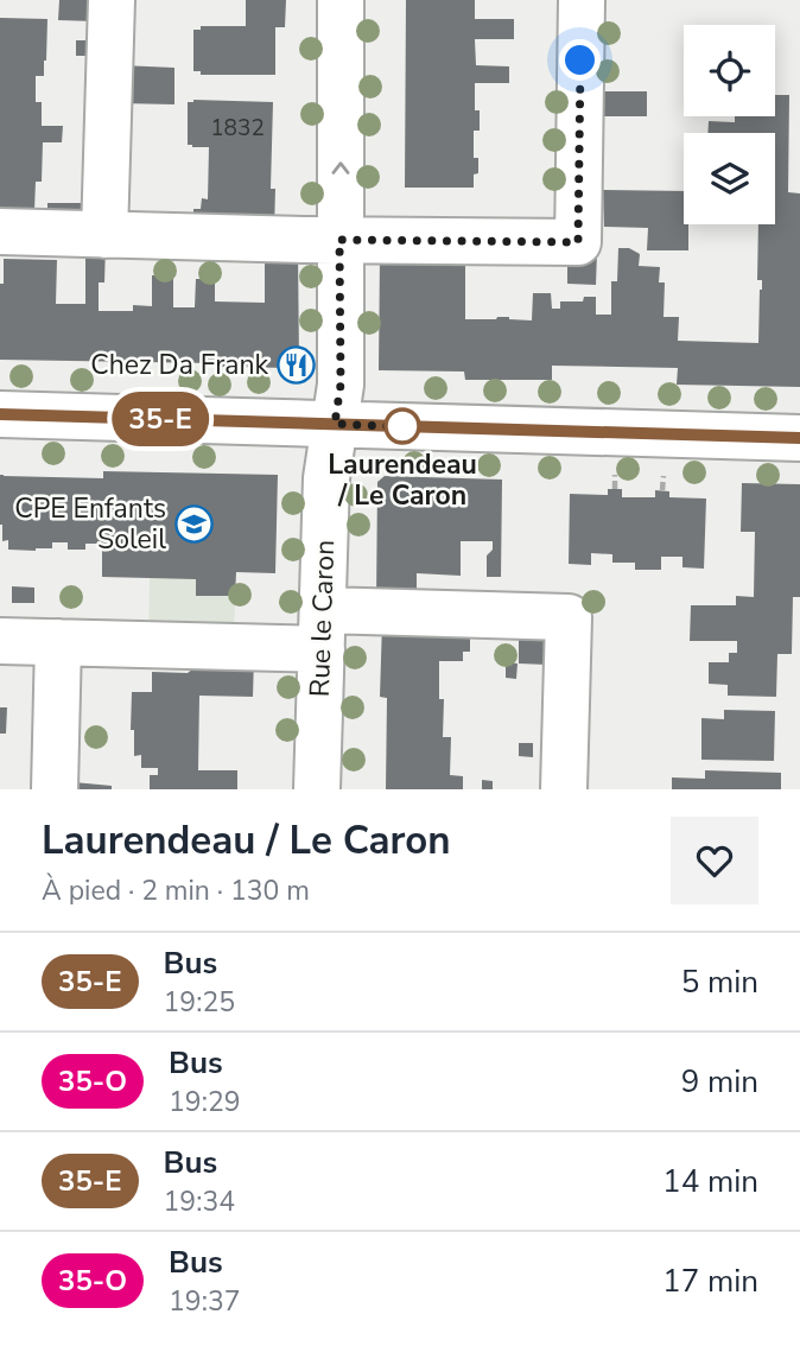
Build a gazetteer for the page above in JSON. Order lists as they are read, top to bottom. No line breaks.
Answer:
{"streets":{"street":["Rue le Caron"]},"places":{"restaurant":["Chez Da Frank"],"other":["Laurendeau / Le Caron"],"school or university":["CPE Enfants Soleil"]},"lines":["bus line 35-E"],"house_numbers":["1832"],"page":{"on_map":"35-E","heading":["Laurendeau / Le Caron","À pied · 2 min · 130 m"],"list":[{"mark":"35-E","name":"Bus","note":"19:25","value":"5 min"},{"mark":"35-O","name":"Bus","note":"19:29","value":"9 min"},{"mark":"35-E","name":"Bus","note":"19:34","value":"14 min"},{"mark":"35-O","name":"Bus","note":"19:37","value":"17 min"}]}}
